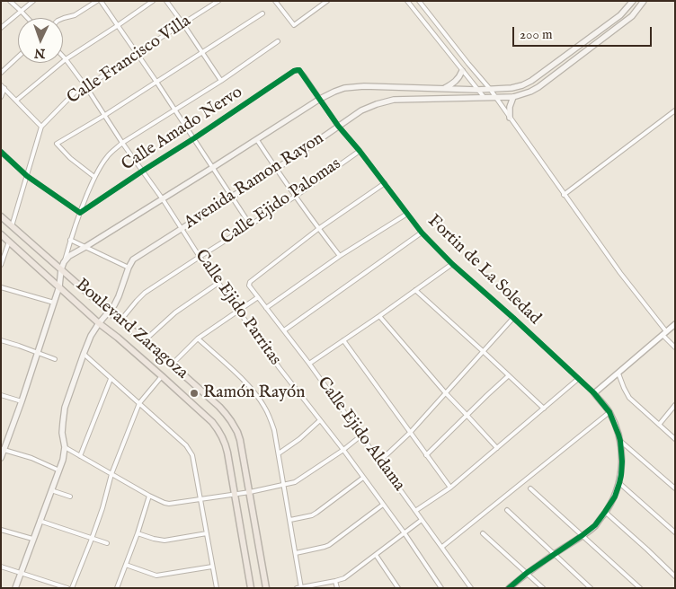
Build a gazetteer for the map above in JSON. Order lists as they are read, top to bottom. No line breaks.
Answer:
{"streets":{"main road":["Avenida Ramon Rayon","Boulevard Zaragoza"],"street":["Calle Francisco Villa","Calle Amado Nervo","Calle Ejido Palomas","Fortin de La Soledad","Calle Ejido Parritas","Calle Ejido Aldama"]},"crossings":[["Calle Francisco Villa","Calle Ejido Parritas"],["Calle Francisco Villa","Boulevard Zaragoza"],["Calle Amado Nervo","Fortin de La Soledad"],["Calle Amado Nervo","Calle Ejido Parritas"],["Avenida Ramon Rayon","Fortin de La Soledad"],["Avenida Ramon Rayon","Calle Ejido Parritas"],["Avenida Ramon Rayon","Boulevard Zaragoza"],["Calle Ejido Palomas","Fortin de La Soledad"],["Calle Ejido Palomas","Calle Ejido Parritas"],["Calle Ejido Palomas","Boulevard Zaragoza"]],"places":["Ramón Rayón"],"scale_bar":"200 m","north":"bottom"}
